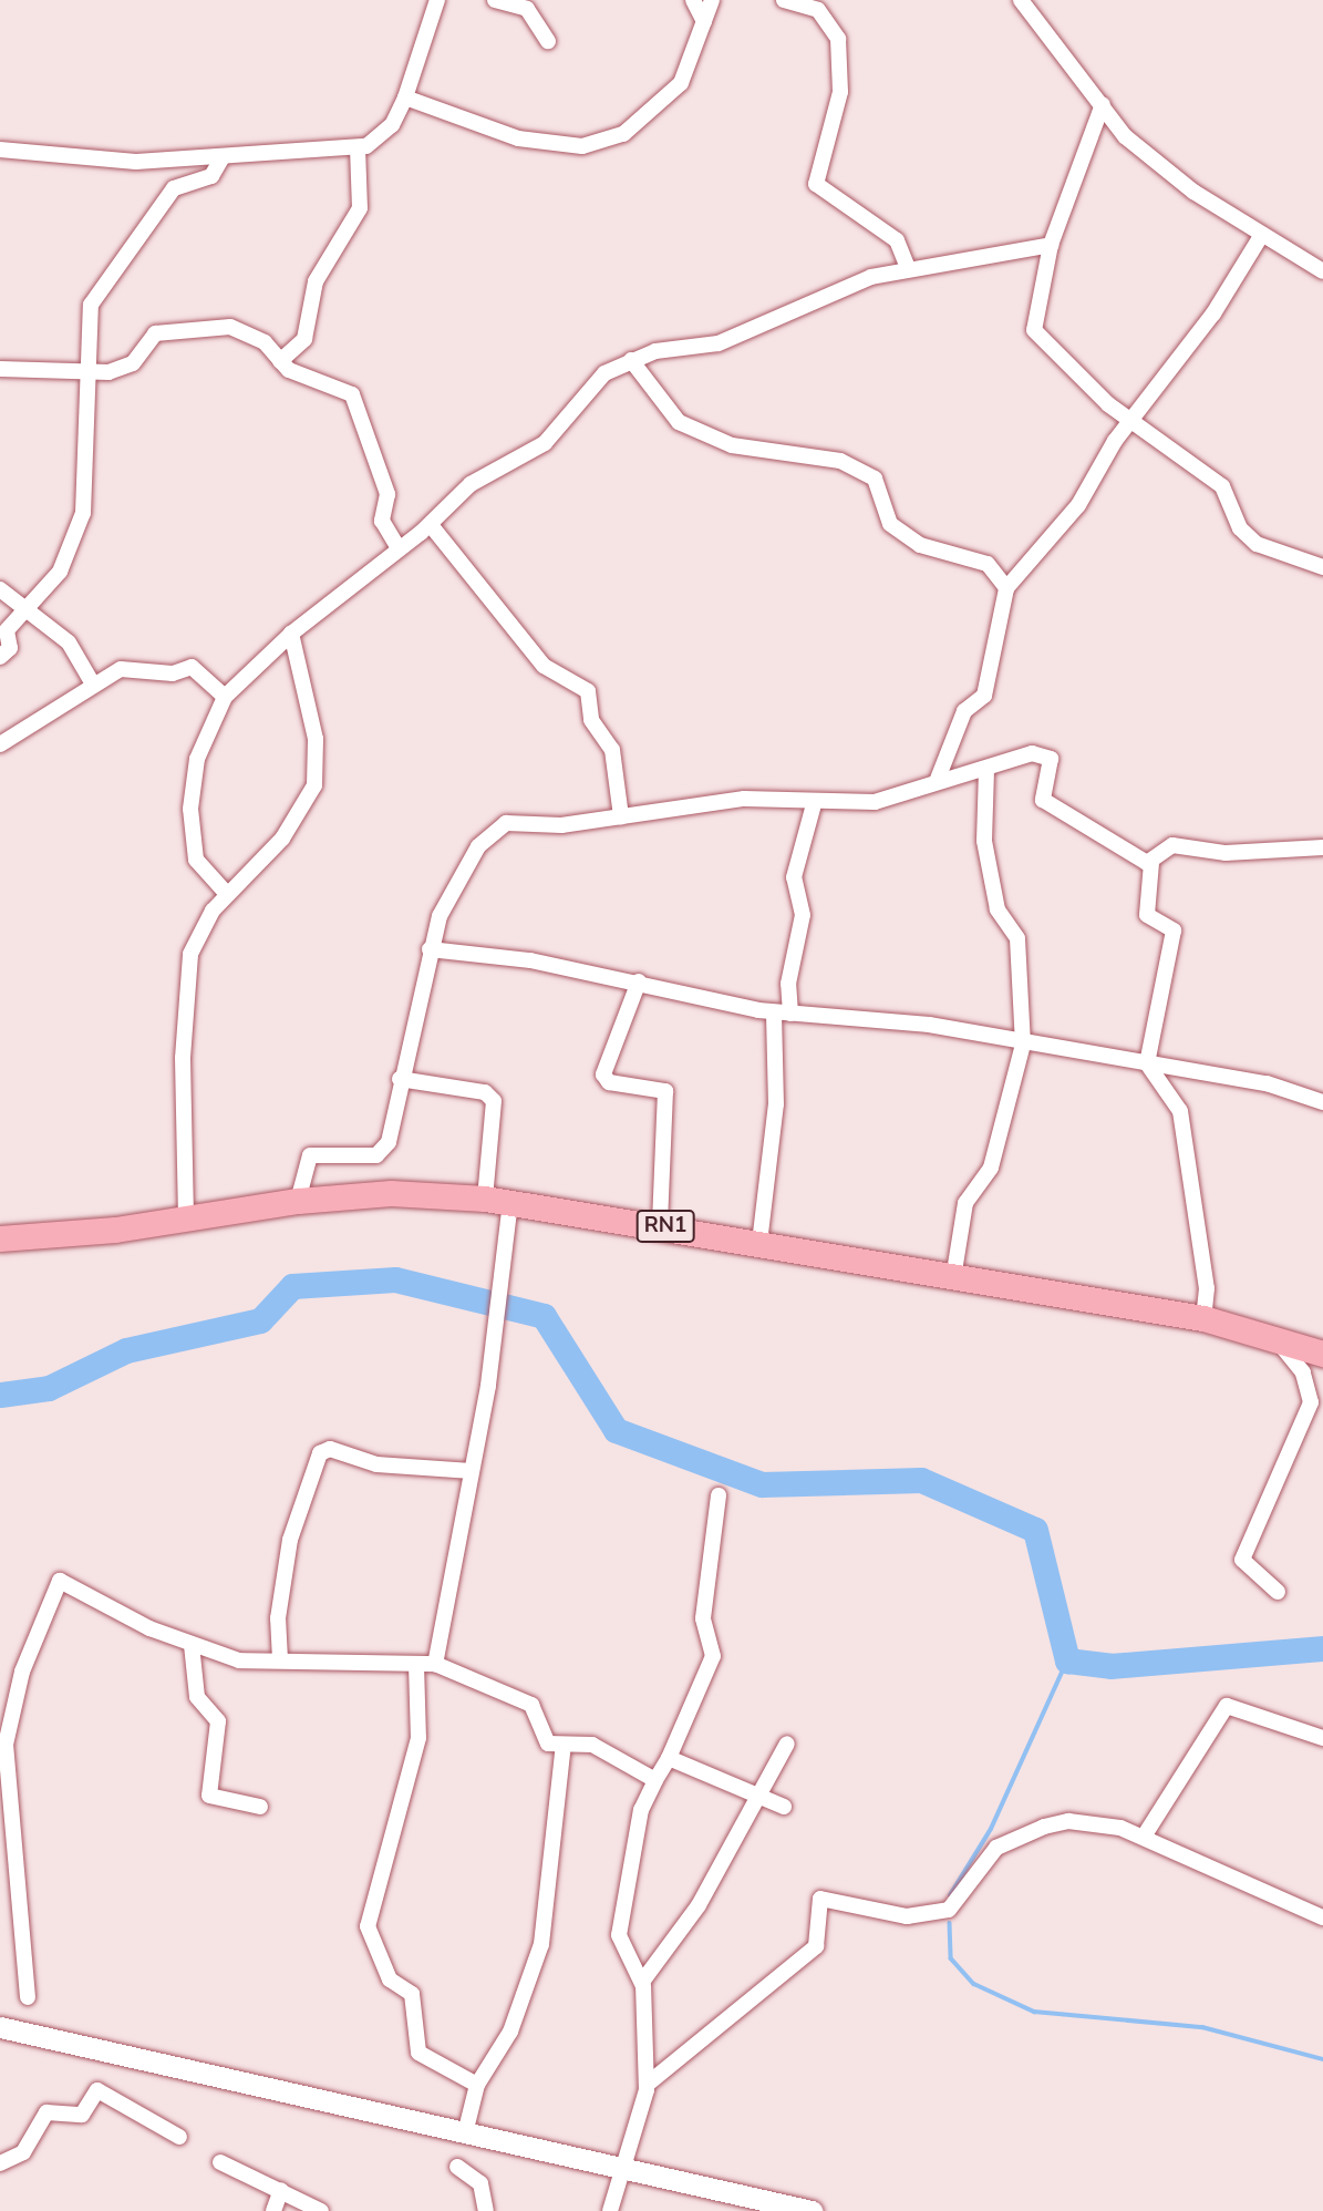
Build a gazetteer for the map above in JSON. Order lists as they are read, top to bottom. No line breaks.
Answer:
{"streets":{"highway":["RN1"]}}
